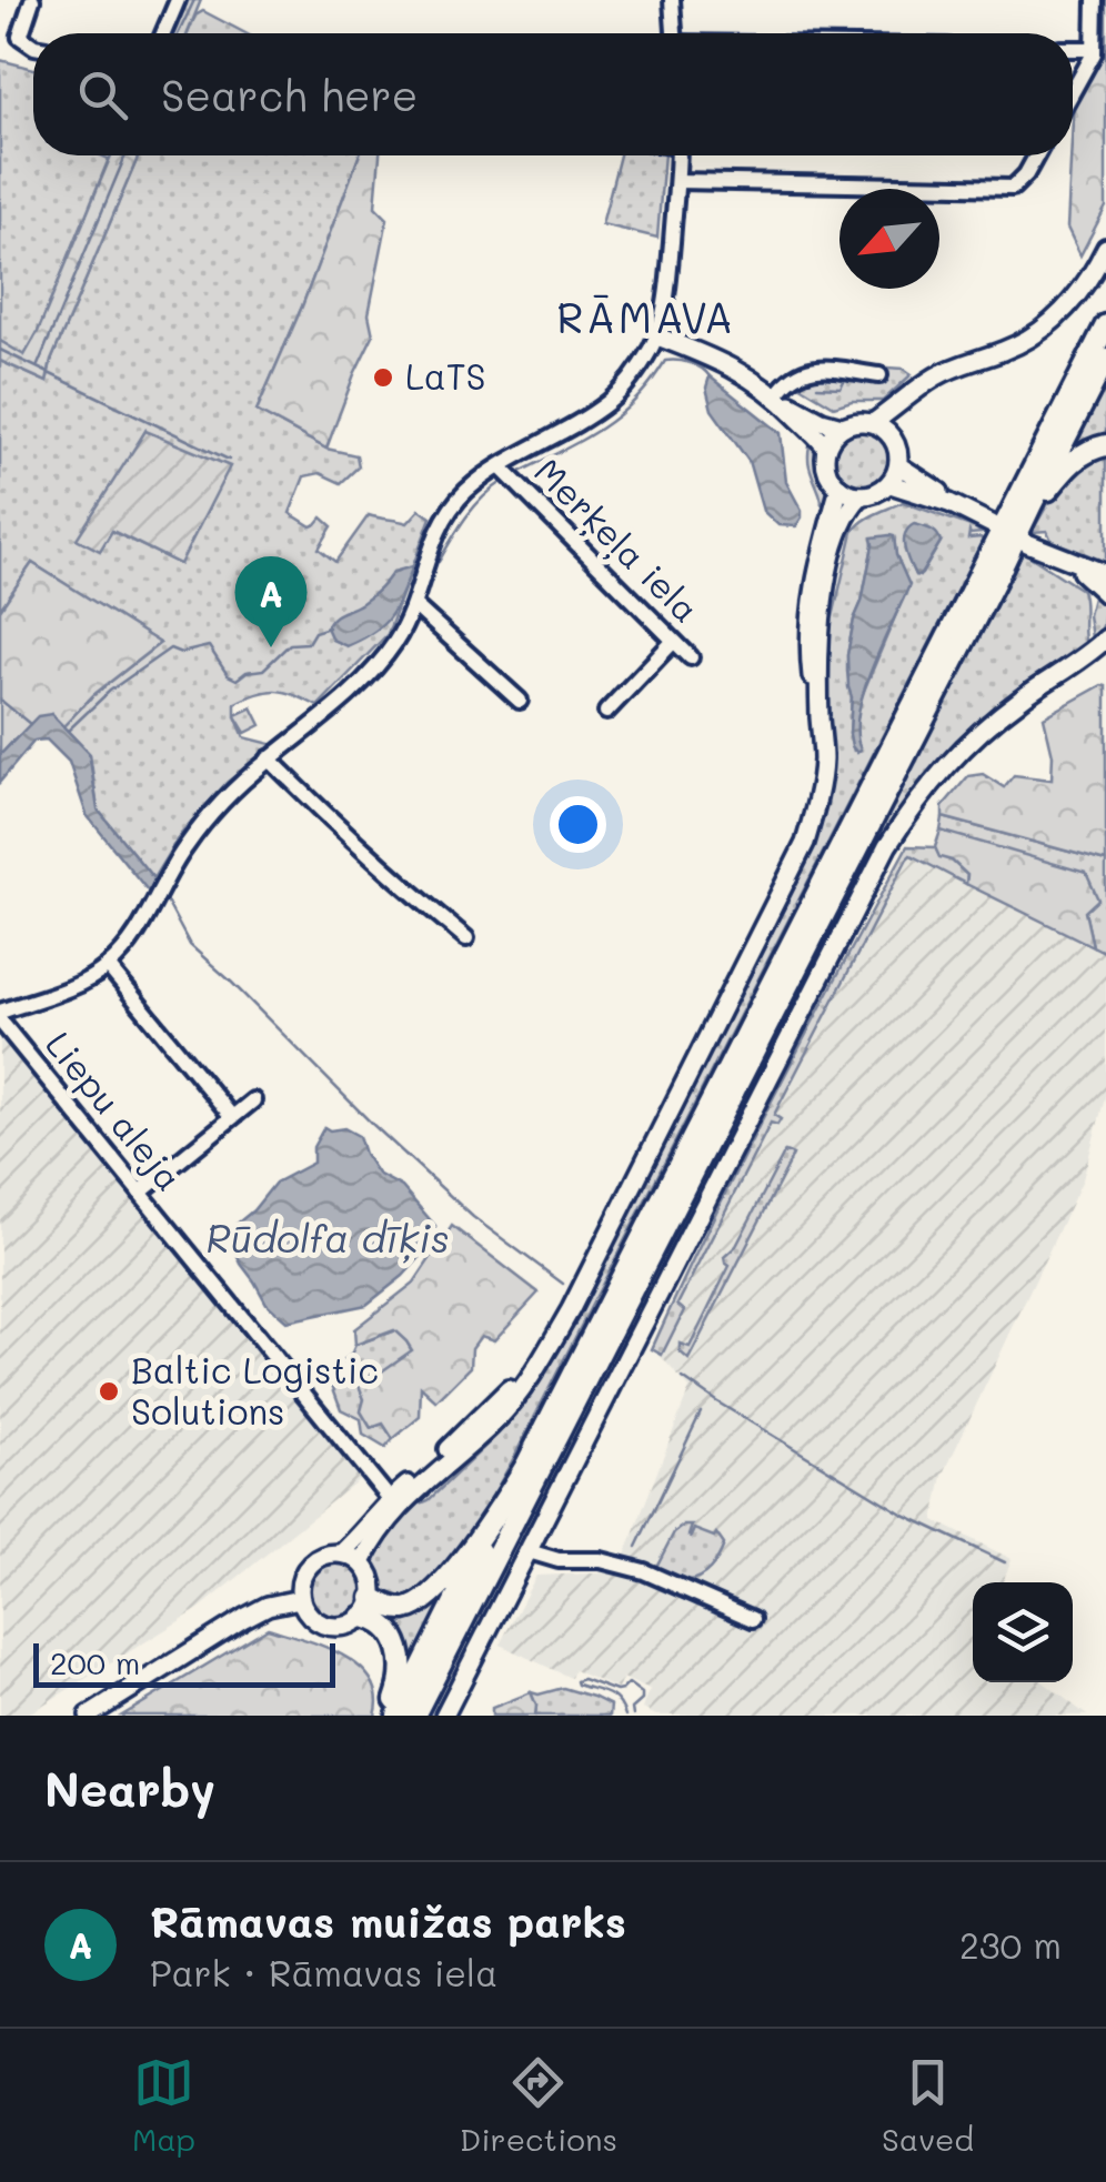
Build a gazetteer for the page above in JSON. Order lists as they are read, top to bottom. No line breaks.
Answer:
{"streets":{"street":["Merķeļa iela","Liepu aleja"]},"districts":["RĀMAVA"],"water":["Rūdolfa dīķis"],"places":["LaTS","Baltic Logistic Solutions"],"scale_bar":"200 m","north":"bottom left","page":{"search":"Search here","pins":"A","scale":"200 m","heading":"Nearby","list":[{"mark":"A","name":"Rāmavas muižas parks","note":"Park · Rāmavas iela","value":"230 m"}],"nav":["Map","Directions","Saved"]}}
